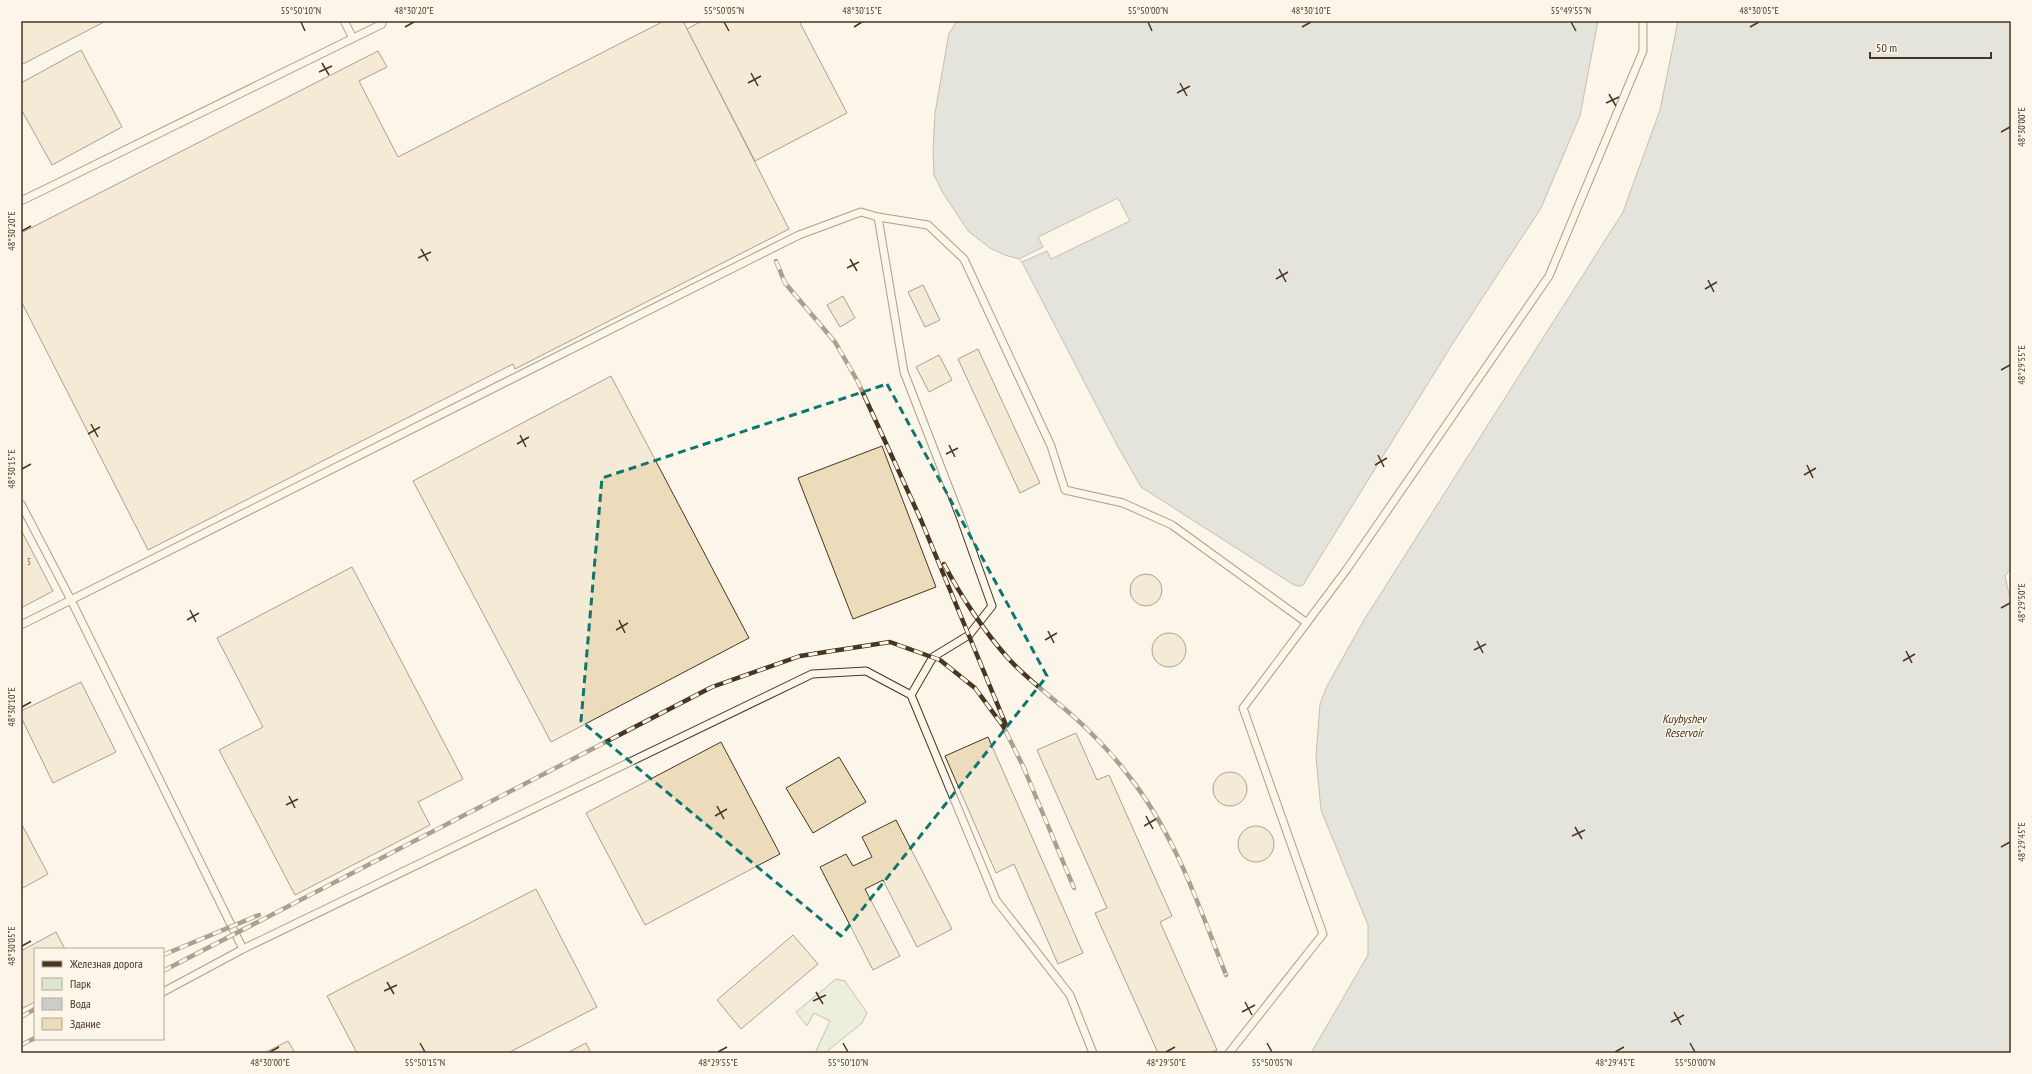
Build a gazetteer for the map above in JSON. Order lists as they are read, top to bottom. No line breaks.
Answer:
{"water":["Kuybyshev Reservoir"],"house_numbers":["5"],"legend":["Железная дорога","Парк","Вода","Здание"],"scale_bar":"50 m","coordinates":["55°50'10\"N","48°30'20\"E","55°50'05\"N","48°30'15\"E","55°50'00\"N","48°30'10\"E","55°49'55\"N","48°30'05\"E","48°30'00\"E","48°29'55\"E","48°29'50\"E","48°29'45\"E","55°50'15\"N"]}
